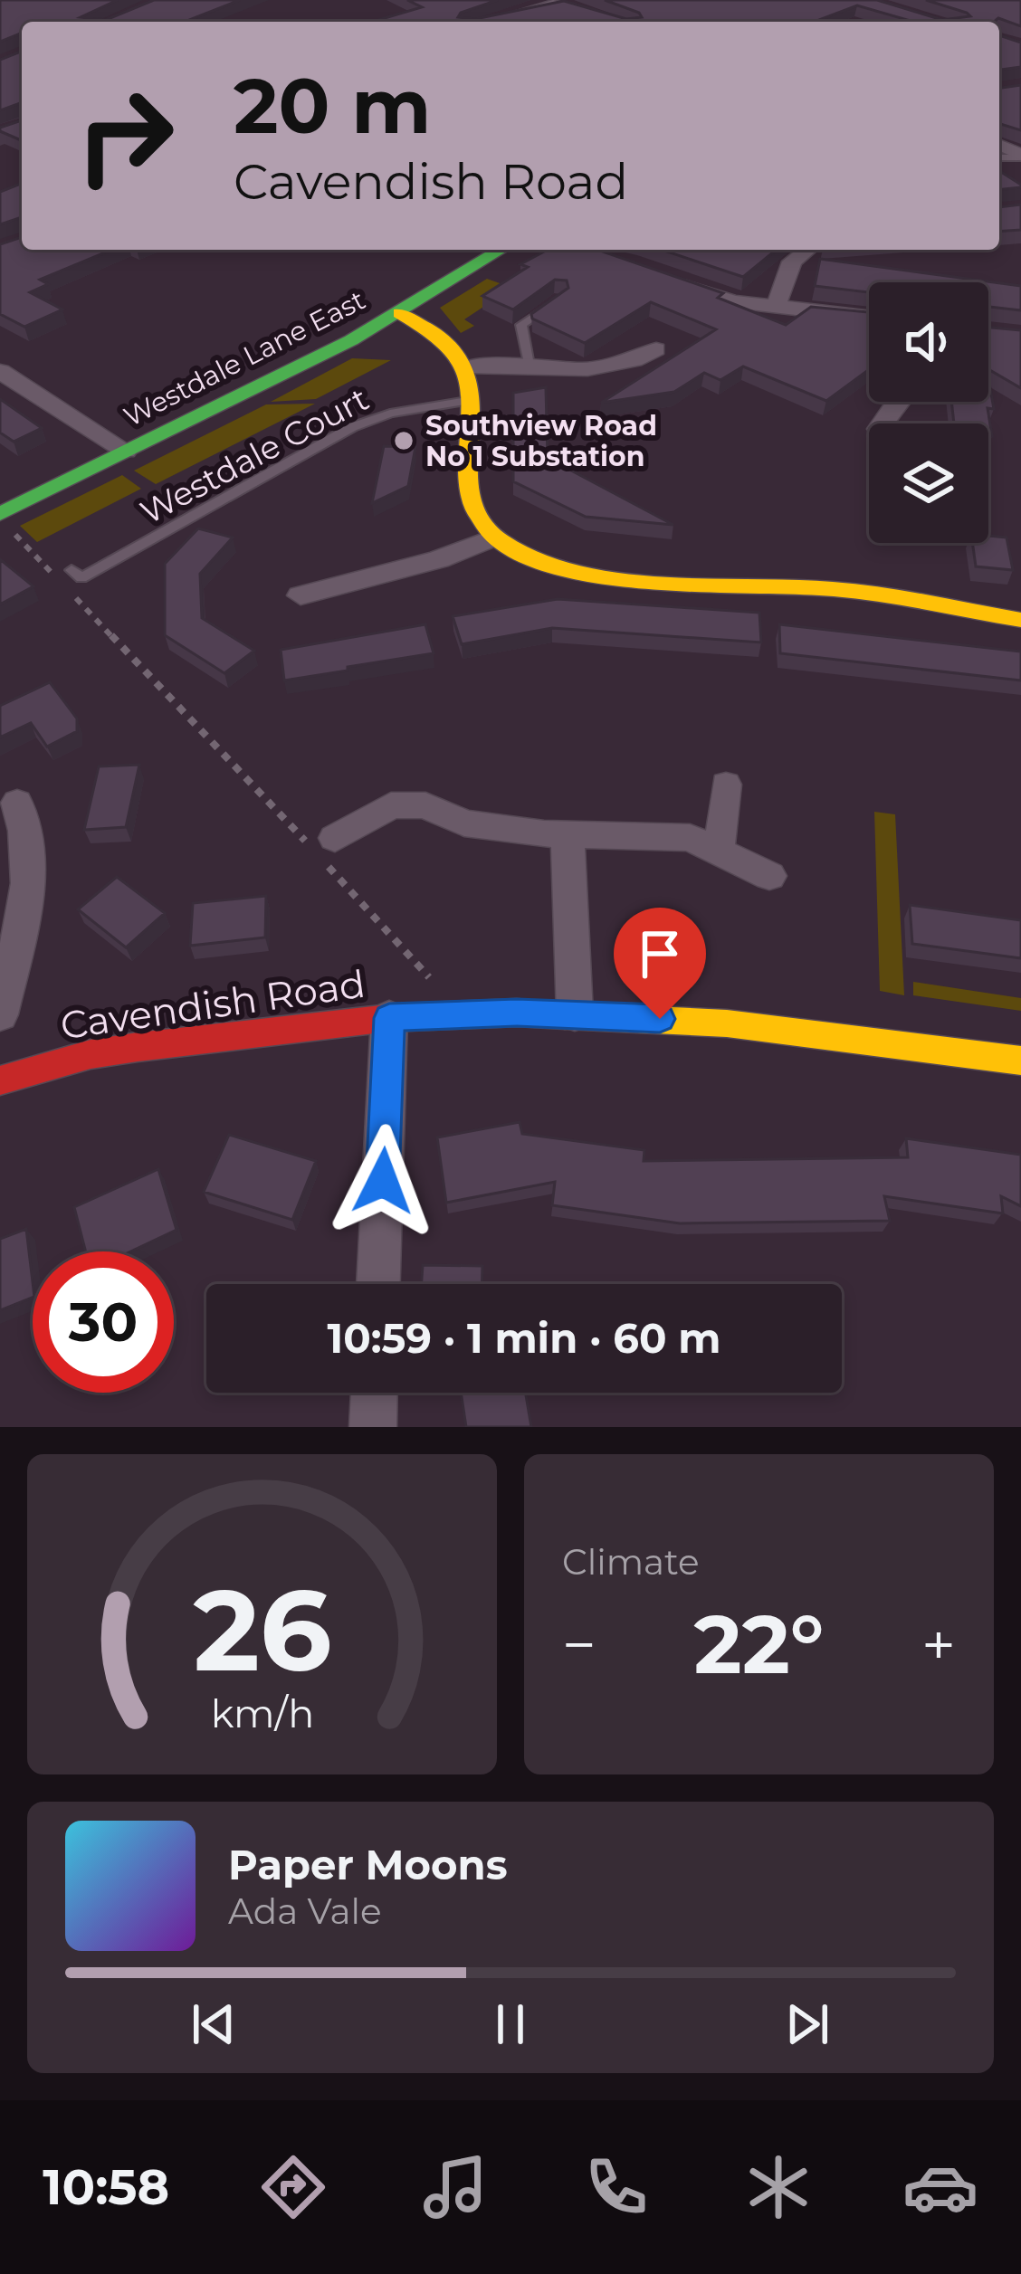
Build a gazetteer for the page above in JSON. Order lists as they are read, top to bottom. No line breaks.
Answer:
{"streets":{"street":["Westdale Lane East","Cavendish Road"],"lane":["Westdale Court"]},"places":["Southview Road No 1 Substation"],"page":{"turn":["20 m","Cavendish Road"],"limit":"30","trip":"10:59 · 1 min · 60 m","tile":"Climate","heat":["−","22°","+"],"song":["Paper Moons","Ada Vale"],"tabs":"10:58","gauge":["26","km/h"]}}
